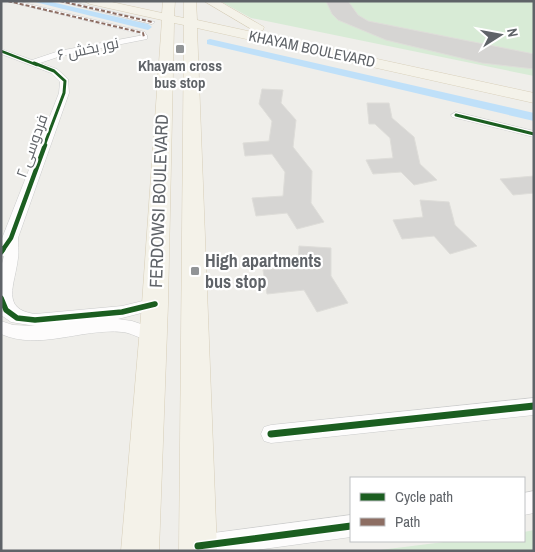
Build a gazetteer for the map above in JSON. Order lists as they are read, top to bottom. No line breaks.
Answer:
{"streets":{"main road":["KHAYAM BOULEVARD","FERDOWSI BOULEVARD"],"street":["نور بخش ۶","فردوسی ۲"]},"crossings":[["نور بخش ۶","فردوسی ۲"],["KHAYAM BOULEVARD","FERDOWSI BOULEVARD"],["فردوسی ۲","FERDOWSI BOULEVARD"]],"places":{"transit":["Khayam cross bus stop","High apartments bus stop"]},"legend":["Cycle path","Path"],"north":"right"}
